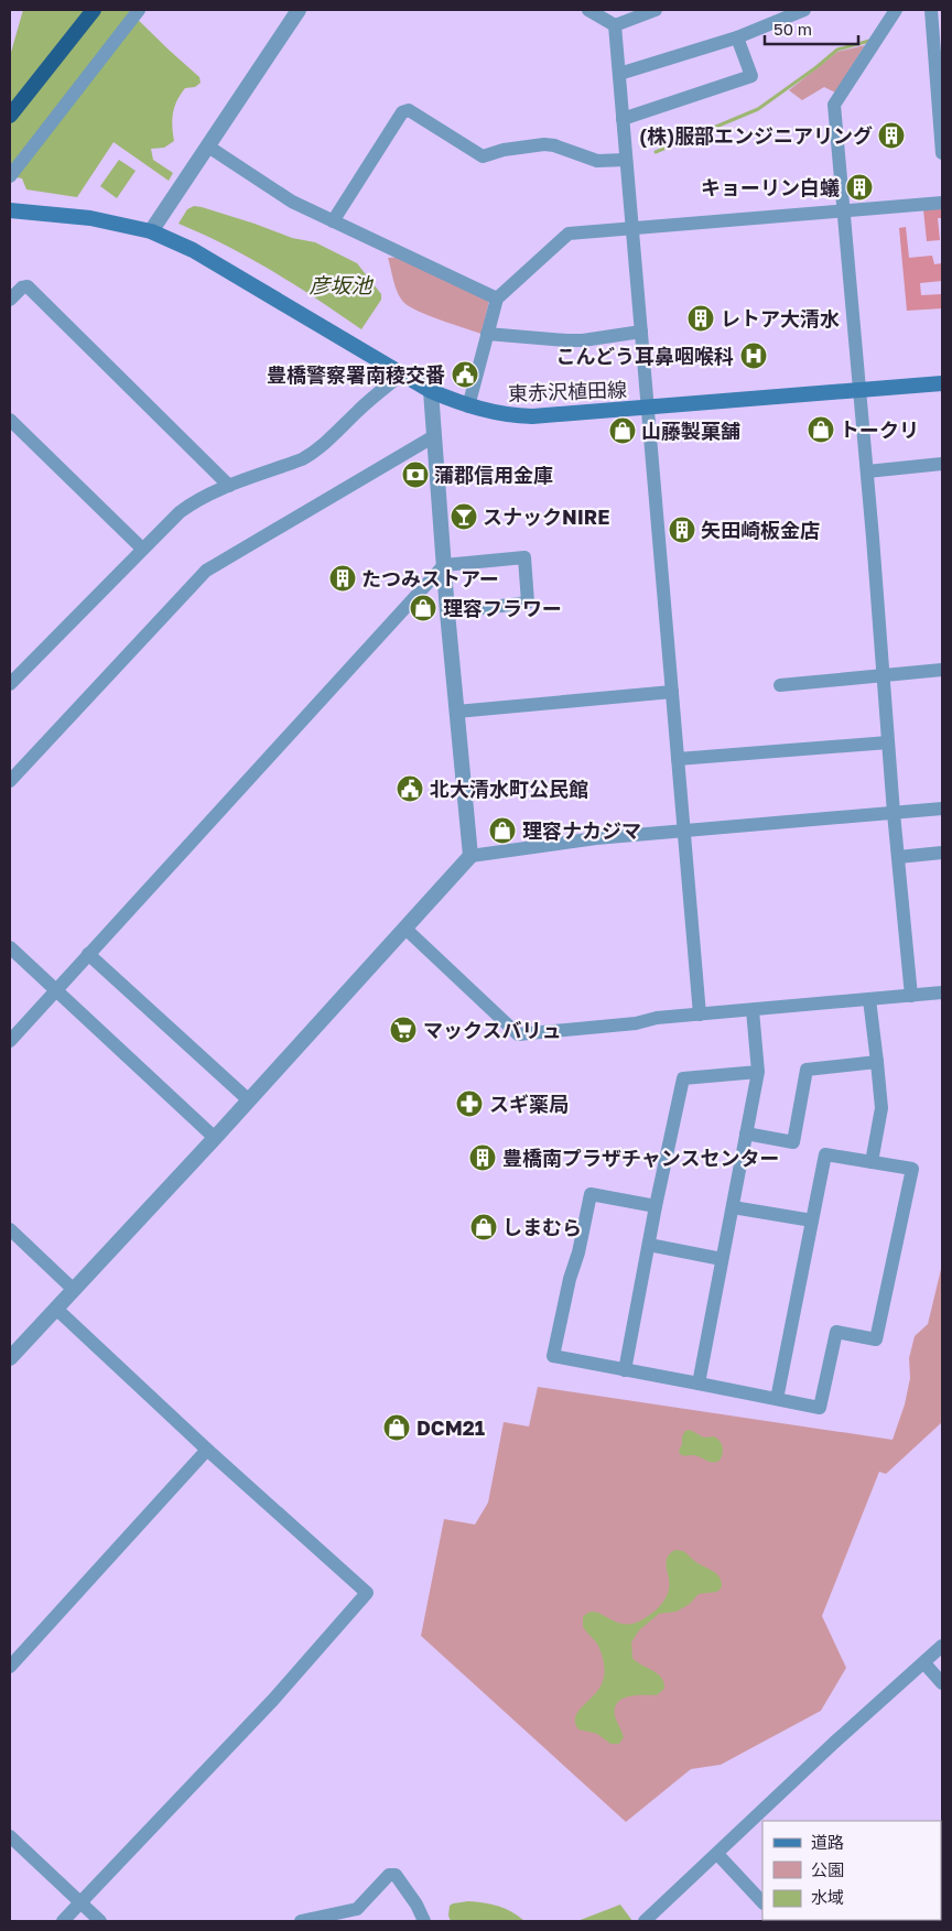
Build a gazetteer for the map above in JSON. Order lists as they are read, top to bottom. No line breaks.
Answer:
{"streets":{"main road":["東赤沢植田線"]},"water":["彦坂池"],"places":{"building":["(株)服部エンジニアリング","キョーリン白蟻","レトア大清水","矢田崎板金店","たつみストアー","豊橋南プラザチャンスセンター"],"hospital":["こんどう耳鼻咽喉科"],"public building":["豊橋警察署南稜交番","北大清水町公民館"],"shop":["トークリ","山藤製菓舗","理容フラワー","理容ナカジマ","しまむら","DCM21"],"bank":["蒲郡信用金庫"],"bar":["スナックNIRE"],"supermarket":["マックスバリュ"],"pharmacy":["スギ薬局"]},"legend":["道路","公園","水域"],"scale_bar":"50 m"}
